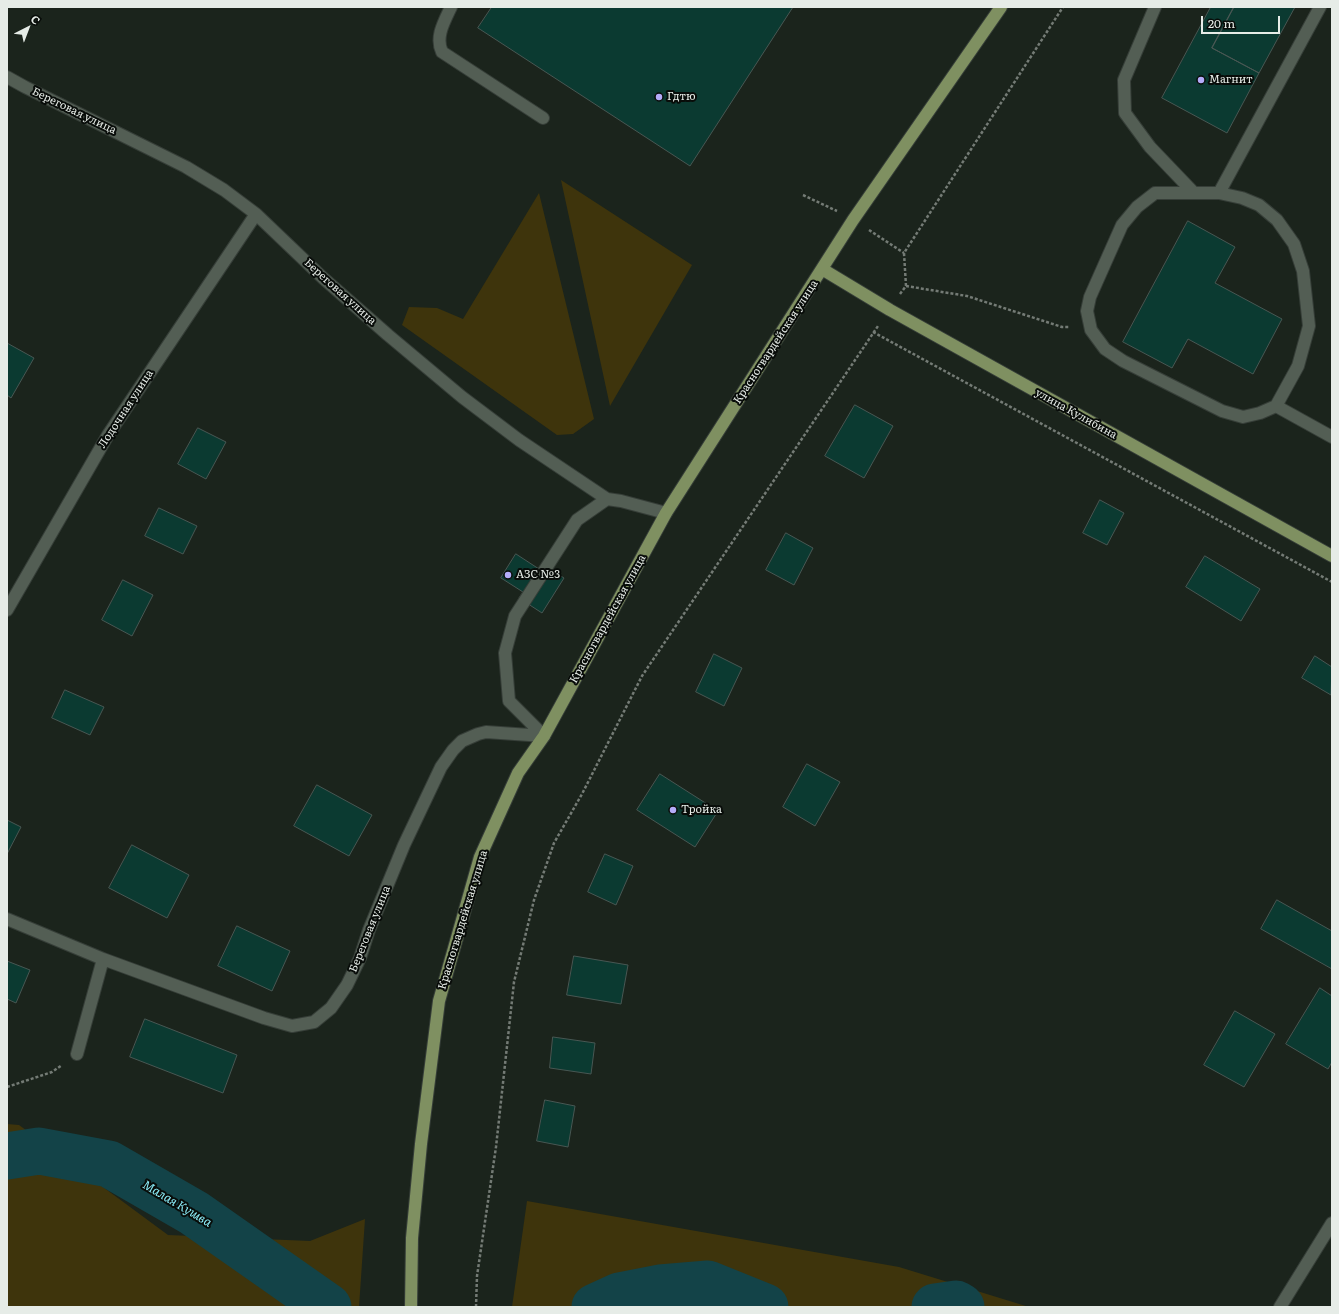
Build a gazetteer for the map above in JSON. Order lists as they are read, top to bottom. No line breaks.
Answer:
{"streets":{"main road":["Красногвардейская улица","улица Кулибина"],"street":["Береговая улица","Лодочная улица"]},"crossings":[["Береговая улица","Красногвардейская улица"],["Береговая улица","Лодочная улица"],["Красногвардейская улица","улица Кулибина"]],"water":["Малая Кушва"],"places":["Магнит","Гдтю","АЗС №3","Тройка"],"scale_bar":"20 m","north":"top right"}
